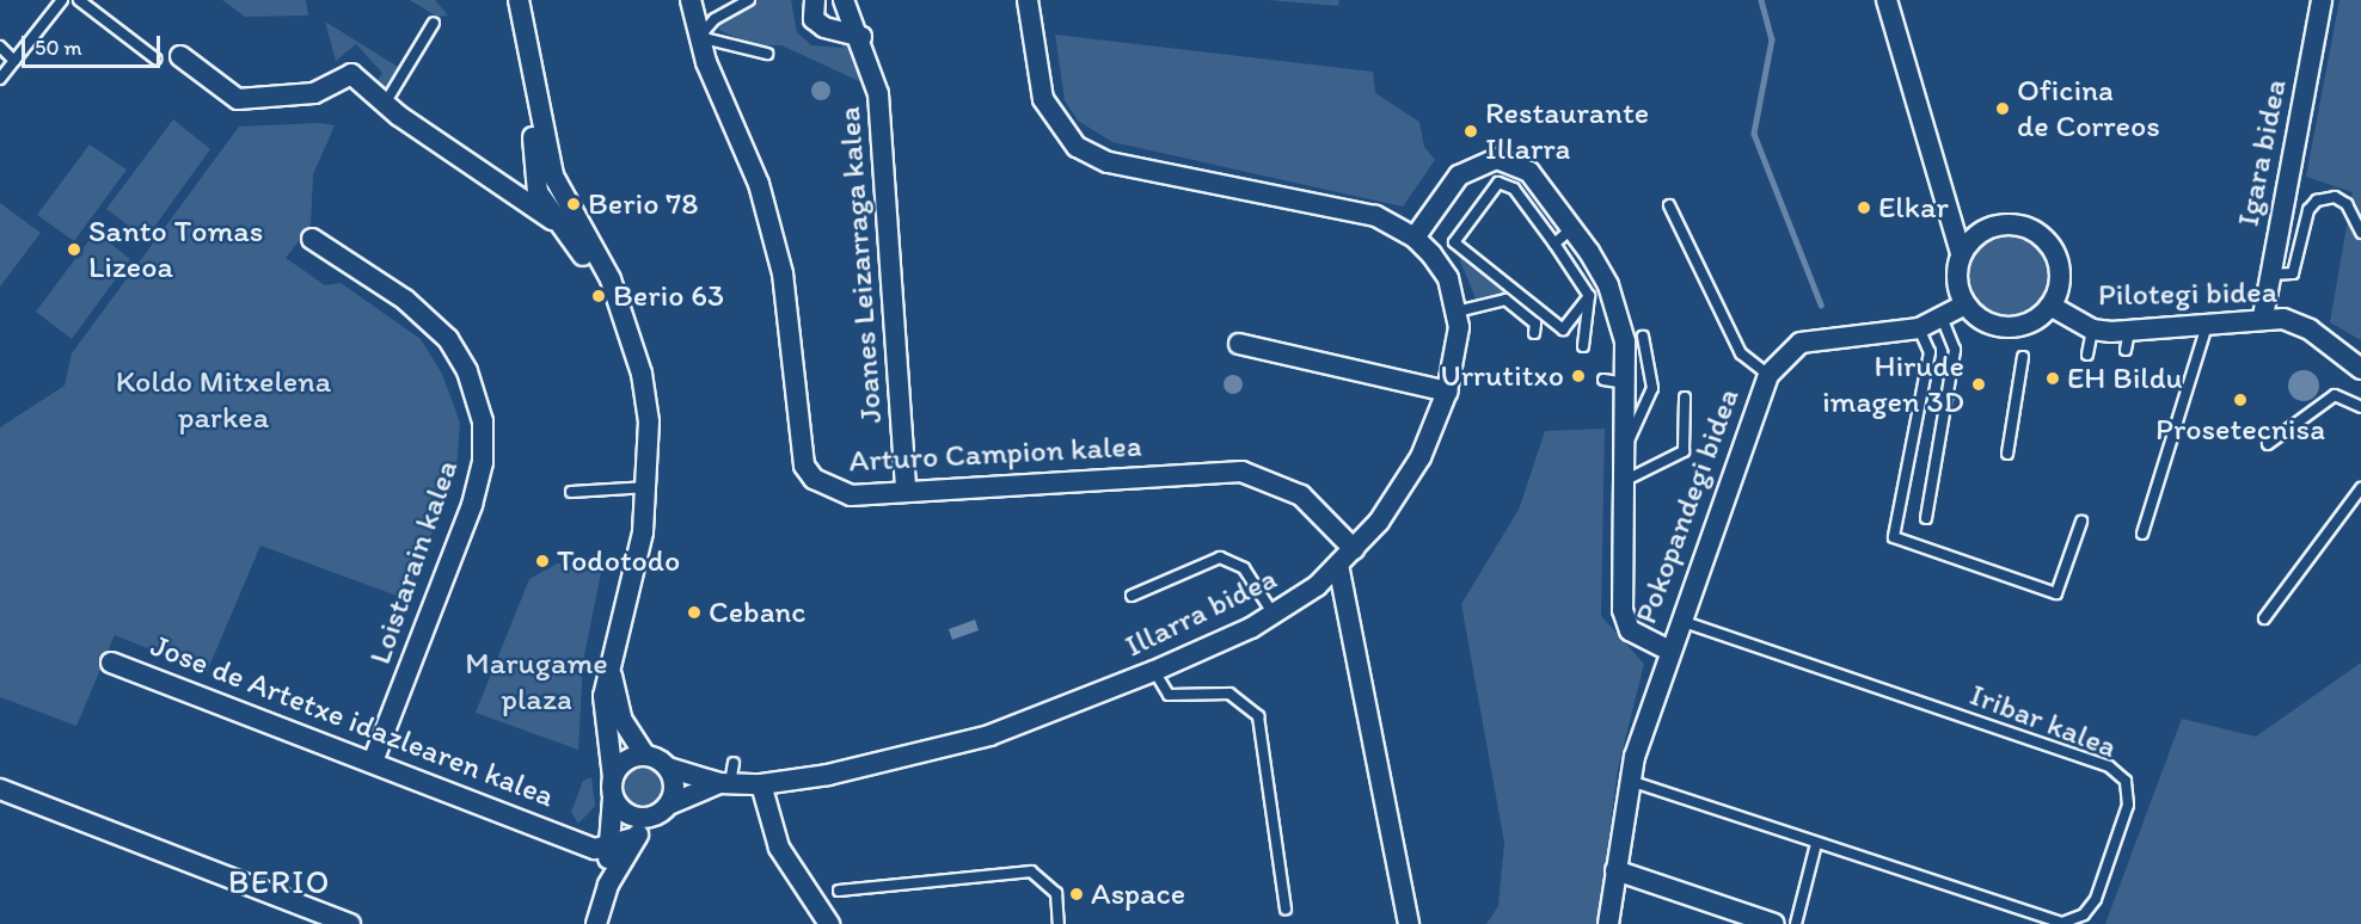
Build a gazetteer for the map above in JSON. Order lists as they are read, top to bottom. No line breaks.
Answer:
{"streets":{"street":["Igara bidea","Joanes Leizarraga kalea","Pilotegi bidea","Arturo Campion kalea","Pokopandegi bidea","Loistarain kalea","Illarra bidea","Jose de Artetxe idazlearen kalea"],"lane":["Iribar kalea"]},"crossings":[["Igara bidea","Pilotegi bidea"],["Joanes Leizarraga kalea","Arturo Campion kalea"],["Pilotegi bidea","Pokopandegi bidea"],["Arturo Campion kalea","Illarra bidea"],["Pokopandegi bidea","Iribar kalea"],["Loistarain kalea","Jose de Artetxe idazlearen kalea"],["Illarra bidea","Jose de Artetxe idazlearen kalea"]],"districts":["BERIO"],"parks":["Koldo Mitxelena parkea","Marugame plaza"],"places":["Oficina de Correos","Restaurante Illarra","Berio 78","Elkar","Santo Tomas Lizeoa","Berio 63","Urrutitxo","EH Bildu","Hirude imagen 3D","Prosetecnisa","Todotodo","Cebanc","Aspace"],"scale_bar":"50 m"}
